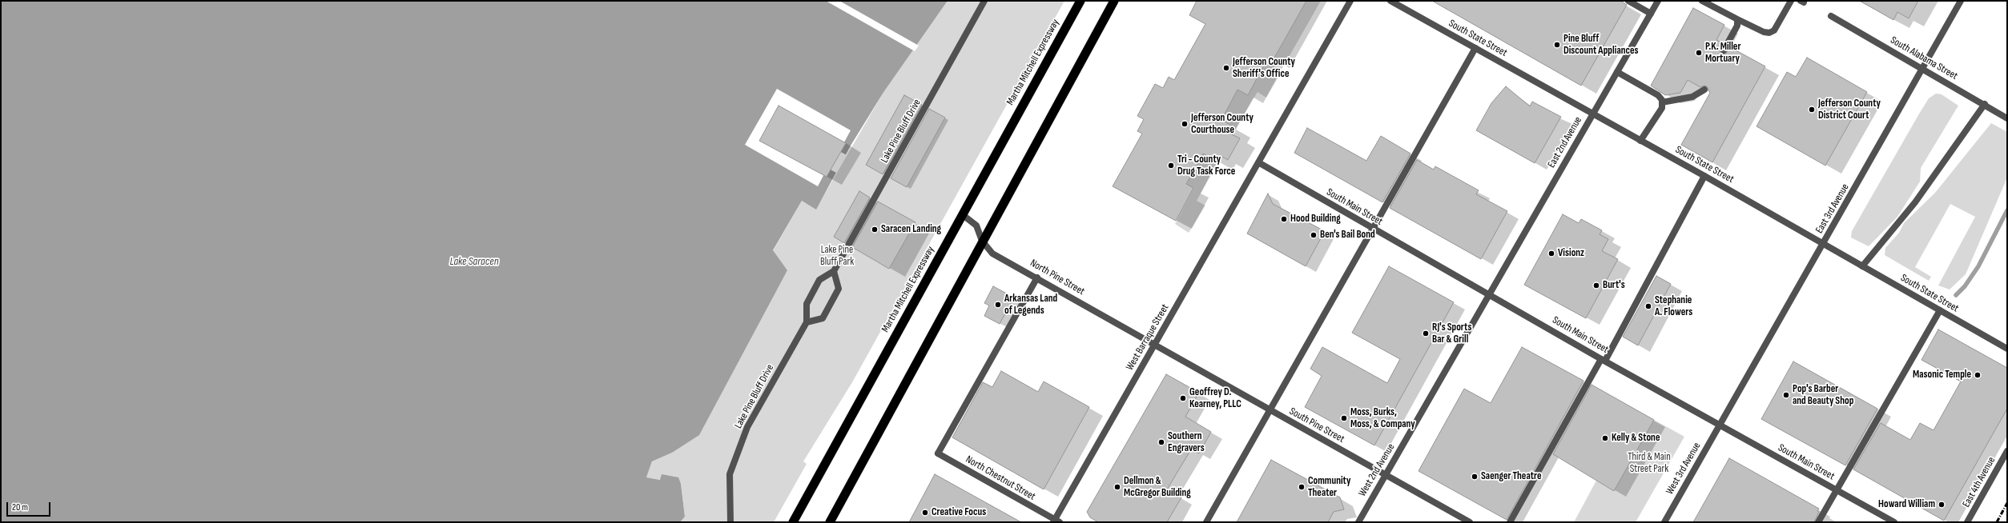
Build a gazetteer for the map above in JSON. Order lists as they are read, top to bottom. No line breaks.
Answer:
{"streets":{"highway":["Martha Mitchell Expressway"],"street":["South State Street","South Alabama Street","Lake Pine Bluff Drive","East 2nd Avenue","South Main Street","East 3rd Avenue","North Pine Street","West Barraque Street","South Pine Street","West 3rd Avenue","West 2nd Avenue","North Chestnut Street","East 4th Avenue"]},"crossings":[["South State Street","East 2nd Avenue"],["South State Street","East 3rd Avenue"],["South Alabama Street","East 3rd Avenue"],["Martha Mitchell Expressway","North Pine Street"],["East 2nd Avenue","South Main Street"],["East 2nd Avenue","West 2nd Avenue"],["South Main Street","East 3rd Avenue"],["South Main Street","West Barraque Street"],["South Main Street","West 3rd Avenue"],["South Main Street","West 2nd Avenue"],["East 3rd Avenue","West 3rd Avenue"],["North Pine Street","West Barraque Street"],["North Pine Street","South Pine Street"],["North Pine Street","North Chestnut Street"],["West Barraque Street","South Pine Street"],["West Barraque Street","North Chestnut Street"],["South Pine Street","West 2nd Avenue"]],"water":["Lake Saracen"],"parks":["Lake Pine Bluff Park","Third & Main Street Park"],"places":["Pine Bluff Discount Appliances","P.K. Miller Mortuary","Jefferson County Sheriff's Office","Jefferson County District Court","Jefferson County Courthouse","Tri - County Drug Task Force","Hood Building","Saracen Landing","Ben's Bail Bond","Visionz","Burt's","Arkansas Land of Legends","Stephanie A. Flowers","RJ's Sports Bar & Grill","Masonic Temple","Pop's Barber and Beauty Shop","Geoffrey D. Kearney, PLLC","Moss, Burks, Moss, & Company","Kelly & Stone","Southern Engravers","Saenger Theatre","Dellmon & McGregor Building","Community Theater","Howard William","Creative Focus"],"scale_bar":"20 m"}
